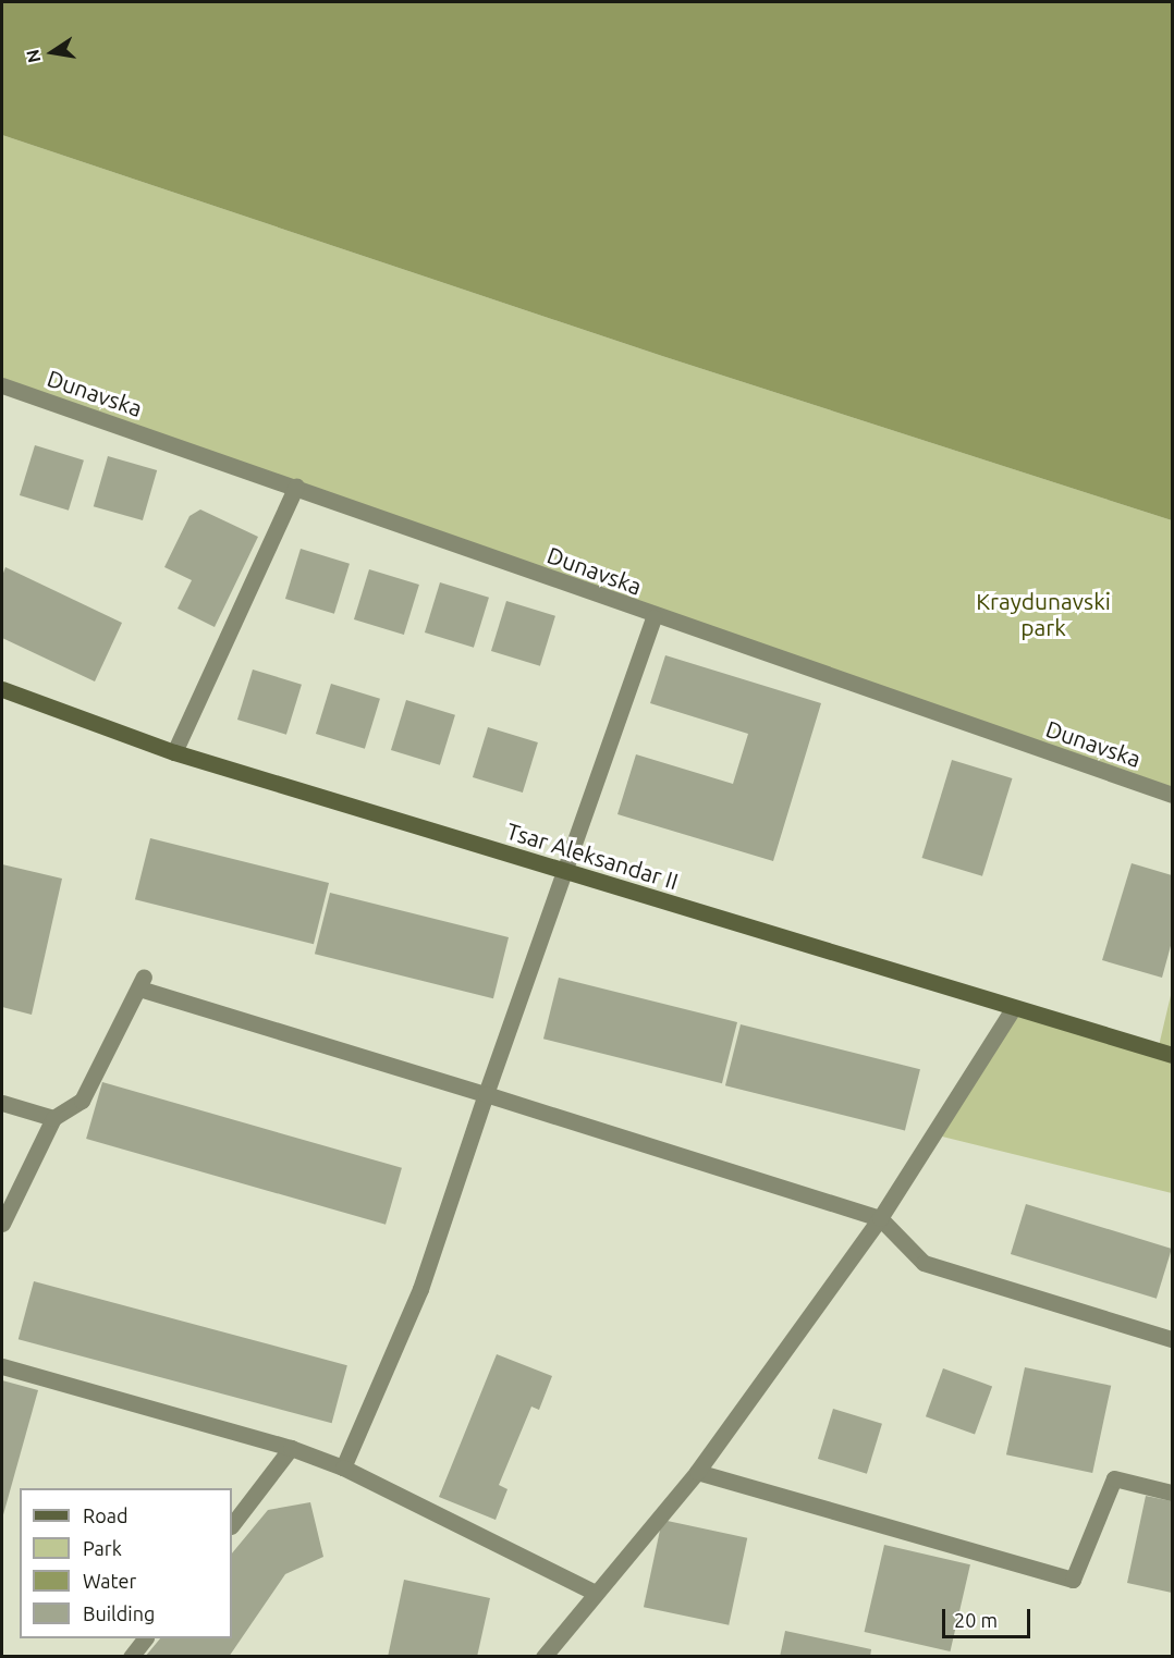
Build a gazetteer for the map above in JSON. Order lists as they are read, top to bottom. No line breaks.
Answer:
{"streets":{"street":["Dunavska","Tsar Aleksandar II"]},"parks":["Kraydunavski park"],"legend":["Road","Park","Water","Building"],"scale_bar":"20 m","north":"left"}
